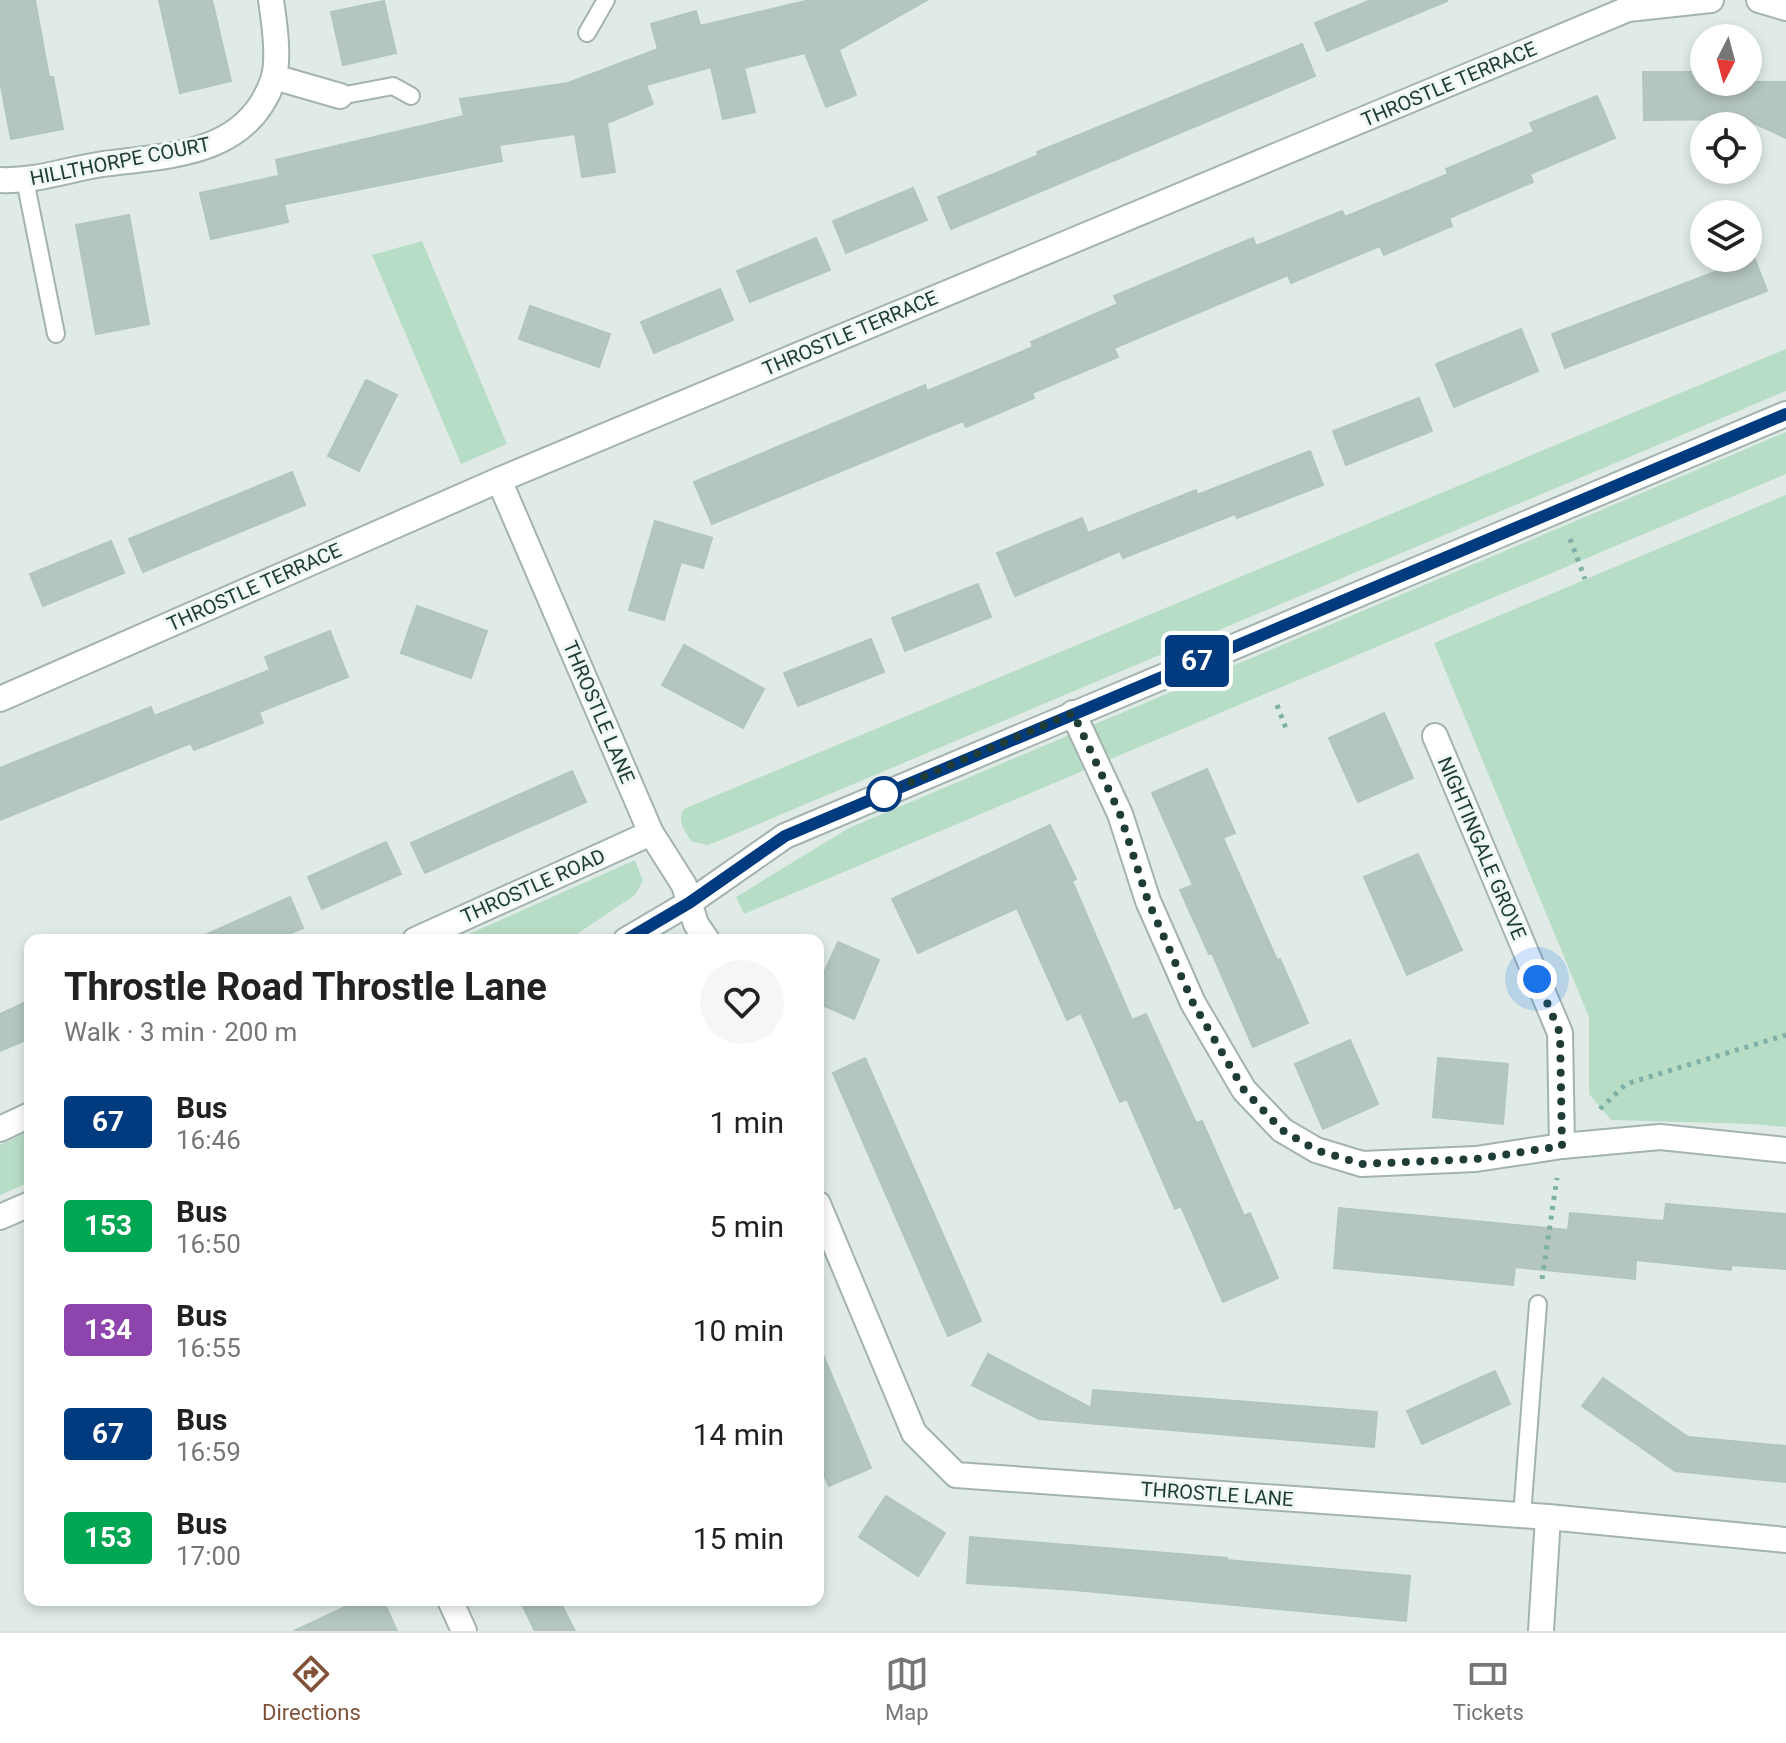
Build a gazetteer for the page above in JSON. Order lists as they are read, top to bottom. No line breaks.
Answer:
{"streets":{"street":["THROSTLE TERRACE","HILLTHORPE COURT","THROSTLE LANE","NIGHTINGALE GROVE","THROSTLE ROAD"]},"crossings":[["THROSTLE TERRACE","THROSTLE LANE"],["THROSTLE LANE","THROSTLE ROAD"]],"lines":["bus line 67"],"north":"bottom","page":{"on_map":"67","heading":["Throstle Road Throstle Lane","Walk · 3 min · 200 m"],"list":[{"mark":"67","name":"Bus","note":"16:46","value":"1 min"},{"mark":"153","name":"Bus","note":"16:50","value":"5 min"},{"mark":"134","name":"Bus","note":"16:55","value":"10 min"},{"mark":"67","name":"Bus","note":"16:59","value":"14 min"},{"mark":"153","name":"Bus","note":"17:00","value":"15 min"}],"tabs":["Directions","Map","Tickets"]}}
